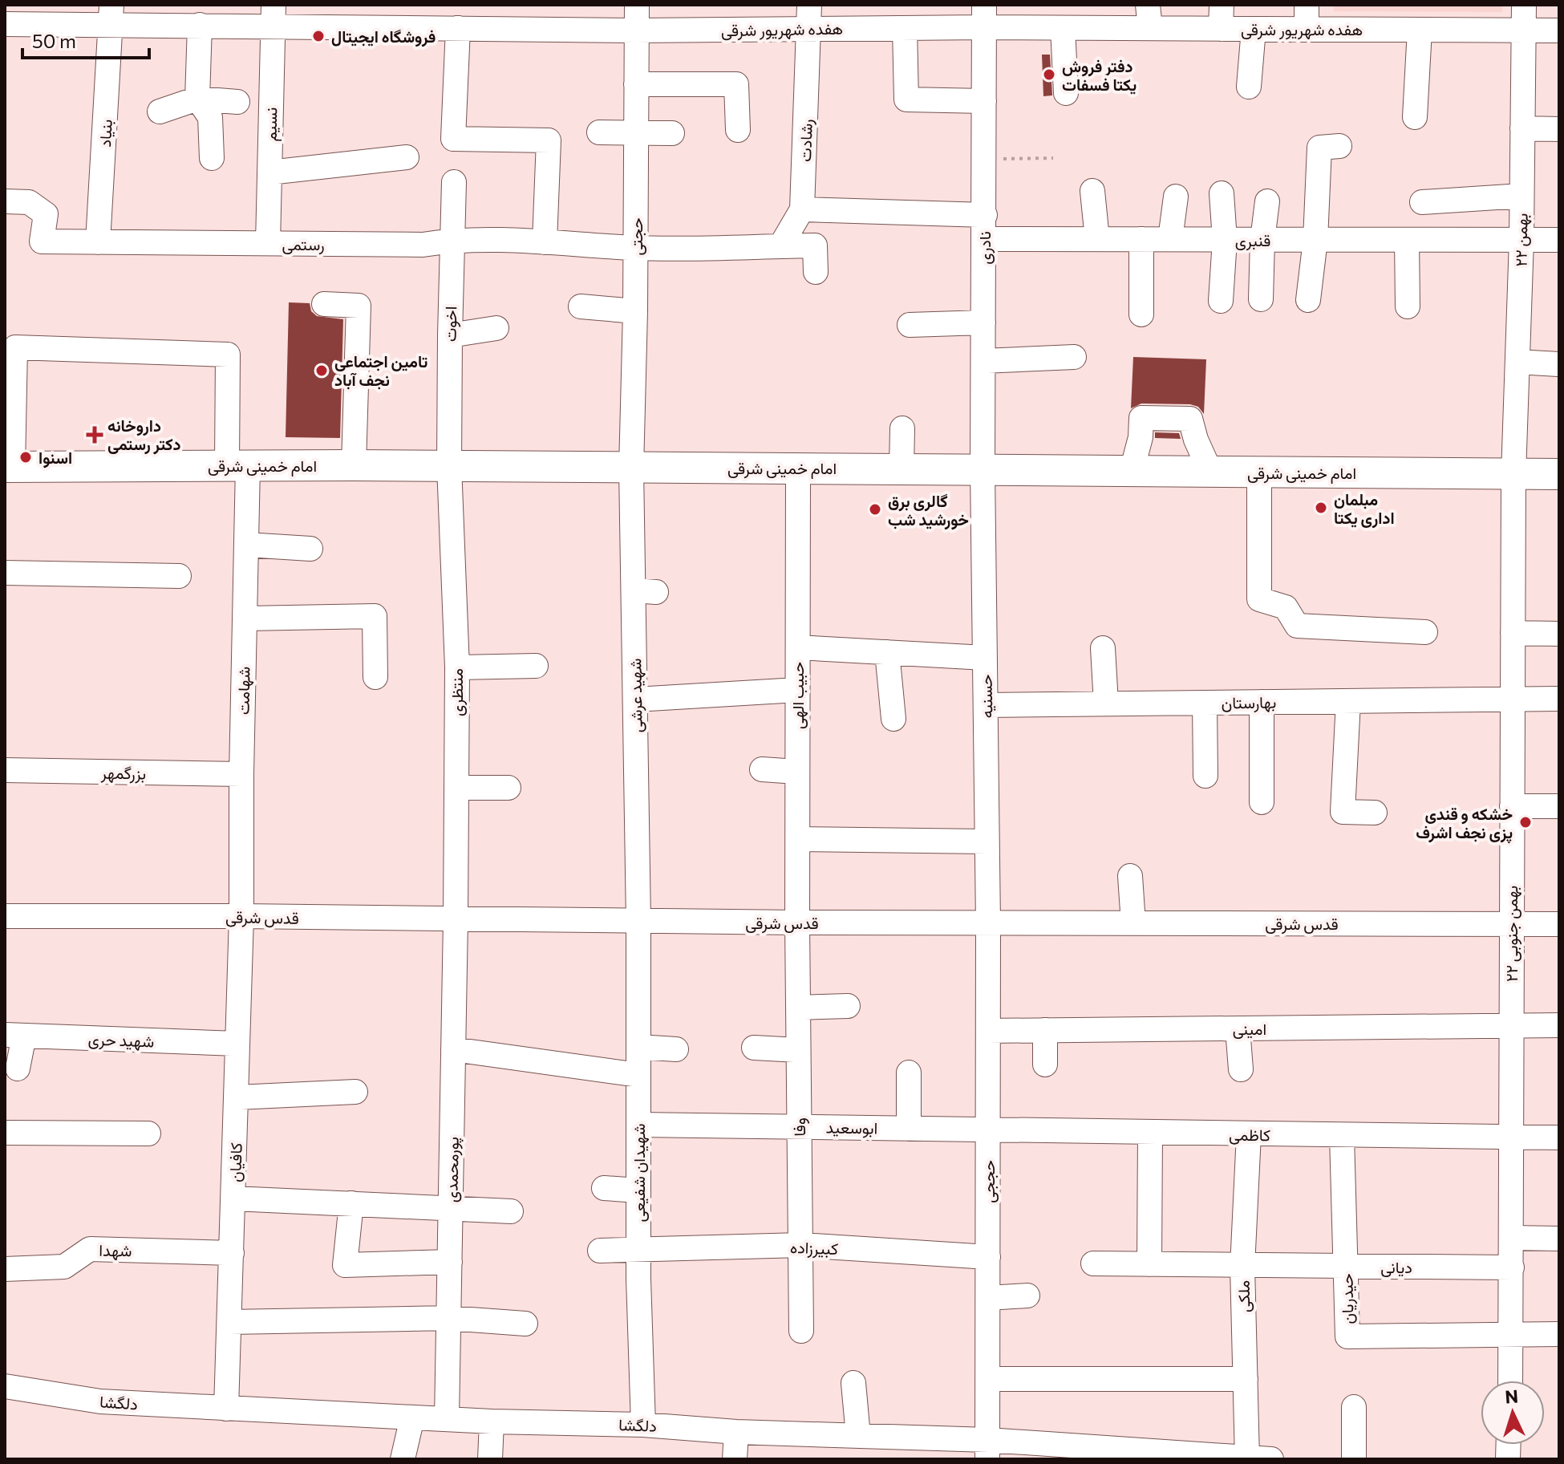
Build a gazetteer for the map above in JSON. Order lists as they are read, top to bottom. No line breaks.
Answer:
{"streets":{"main road":["امام خمینی شرقی"],"street":["هفده شهریور شرقی","نسیم","بنیاد","رشادت","حجتی","قنبری","۲۲ بهمن","رستمی","نادری","اخوت","شهامت","منتظری","شهید عرشی","حبیب الهی","حسنیه","بهارستان","بزرگمهر","قدس شرقی","۲۲ بهمن جنوبی","امینی","شهید حری","وفا","ابوسعید","کاظمی","کافیان","پورمحمدی","شهیدان شفیعی","حججی","کبیرزاده","شهدا","دیانی","ملکی","حیدریان","دلگشا"]},"crossings":[["هفده شهریور شرقی","نسیم"],["هفده شهریور شرقی","بنیاد"],["هفده شهریور شرقی","رشادت"],["هفده شهریور شرقی","حجتی"],["هفده شهریور شرقی","۲۲ بهمن"],["هفده شهریور شرقی","نادری"],["نسیم","رستمی"],["بنیاد","رستمی"],["رشادت","قنبری"],["رشادت","رستمی"],["حجتی","رستمی"],["حجتی","امام خمینی شرقی"],["حجتی","شهید عرشی"],["قنبری","۲۲ بهمن"],["قنبری","نادری"],["۲۲ بهمن","امام خمینی شرقی"],["۲۲ بهمن","۲۲ بهمن جنوبی"],["رستمی","اخوت"],["نادری","امام خمینی شرقی"],["نادری","حسنیه"],["اخوت","امام خمینی شرقی"],["اخوت","منتظری"],["امام خمینی شرقی","شهامت"],["امام خمینی شرقی","منتظری"],["امام خمینی شرقی","شهید عرشی"],["امام خمینی شرقی","حبیب الهی"],["امام خمینی شرقی","حسنیه"],["امام خمینی شرقی","۲۲ بهمن جنوبی"],["شهامت","بزرگمهر"],["شهامت","قدس شرقی"],["شهامت","کافیان"],["منتظری","قدس شرقی"],["منتظری","پورمحمدی"],["شهید عرشی","قدس شرقی"],["شهید عرشی","شهیدان شفیعی"],["حبیب الهی","قدس شرقی"],["حبیب الهی","وفا"],["حسنیه","بهارستان"],["حسنیه","قدس شرقی"],["حسنیه","حججی"],["بهارستان","۲۲ بهمن جنوبی"],["قدس شرقی","۲۲ بهمن جنوبی"],["قدس شرقی","وفا"],["قدس شرقی","کافیان"],["قدس شرقی","پورمحمدی"],["قدس شرقی","شهیدان شفیعی"],["قدس شرقی","حججی"],["۲۲ بهمن جنوبی","امینی"],["۲۲ بهمن جنوبی","کاظمی"],["۲۲ بهمن جنوبی","دیانی"],["۲۲ بهمن جنوبی","حیدریان"],["امینی","حججی"],["شهید حری","کافیان"],["وفا","ابوسعید"],["وفا","کبیرزاده"],["ابوسعید","کاظمی"],["ابوسعید","شهیدان شفیعی"],["ابوسعید","حججی"],["کاظمی","حججی"],["کاظمی","ملکی"],["کاظمی","حیدریان"],["کافیان","شهدا"],["کافیان","دلگشا"],["پورمحمدی","دلگشا"],["شهیدان شفیعی","کبیرزاده"],["شهیدان شفیعی","دلگشا"],["حججی","کبیرزاده"],["حججی","دلگشا"],["دیانی","ملکی"],["دیانی","حیدریان"],["ملکی","دلگشا"]],"places":{"other":["فروشگاه ایجیتال","دفتر فروش یکتا فسفات","تامین اجتماعی نجف آباد","اسنوا","مبلمان اداری یکتا","گالری برق خورشید شب","خشکه و قندی پزی نجف اشرف"],"health":["داروخانه دکتر رستمی"]},"scale_bar":"50 m","north":"top"}
